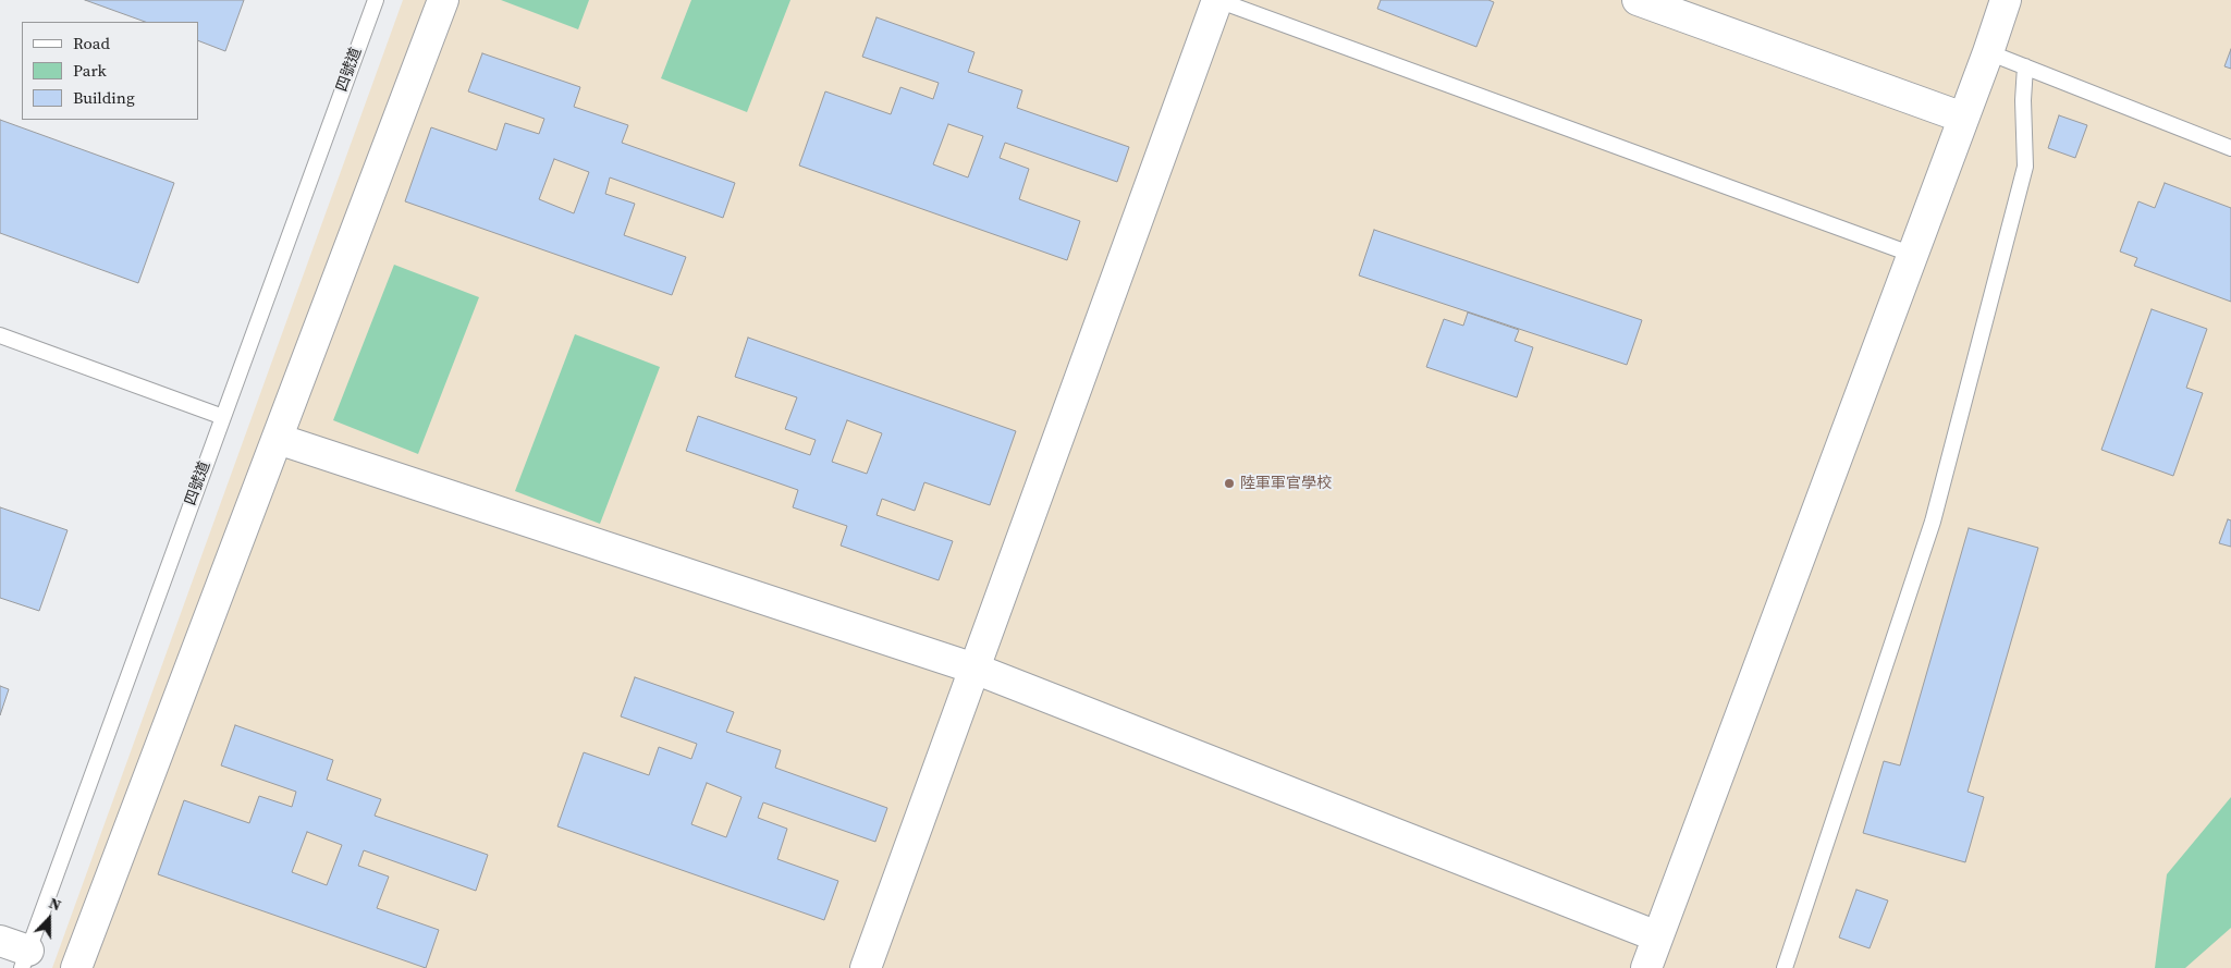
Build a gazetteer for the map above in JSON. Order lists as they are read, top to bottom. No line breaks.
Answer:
{"streets":{"lane":["四號道"]},"places":["陸軍軍官學校"],"legend":["Road","Park","Building"],"north":"top"}
